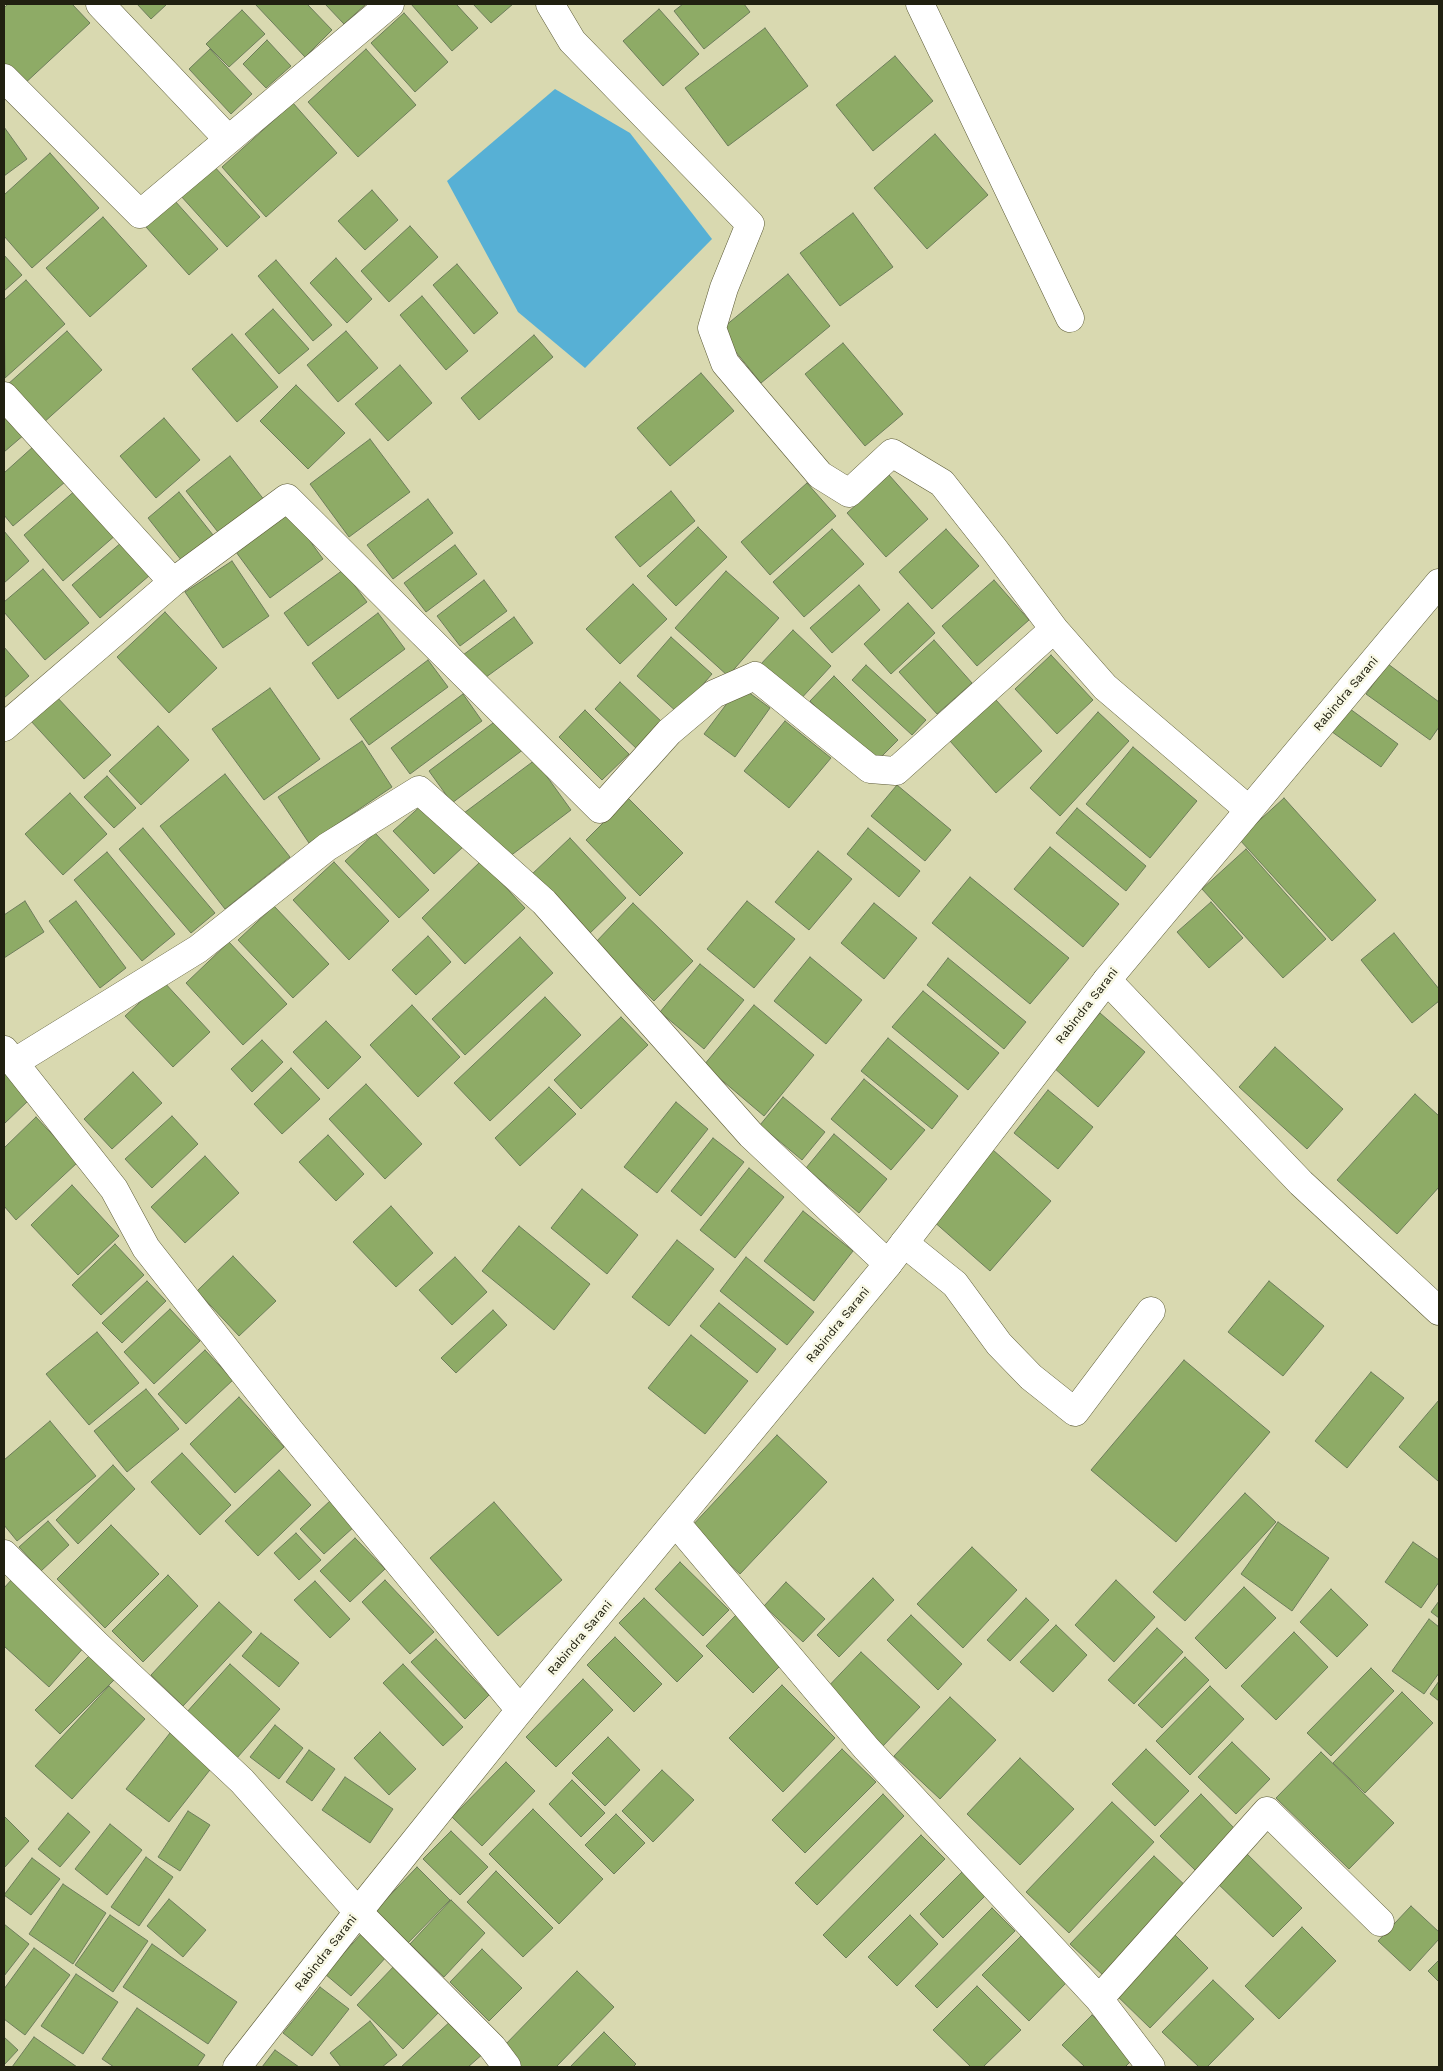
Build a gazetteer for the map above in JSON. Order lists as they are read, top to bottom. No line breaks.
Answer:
{"streets":{"street":["Rabindra Sarani"]}}
